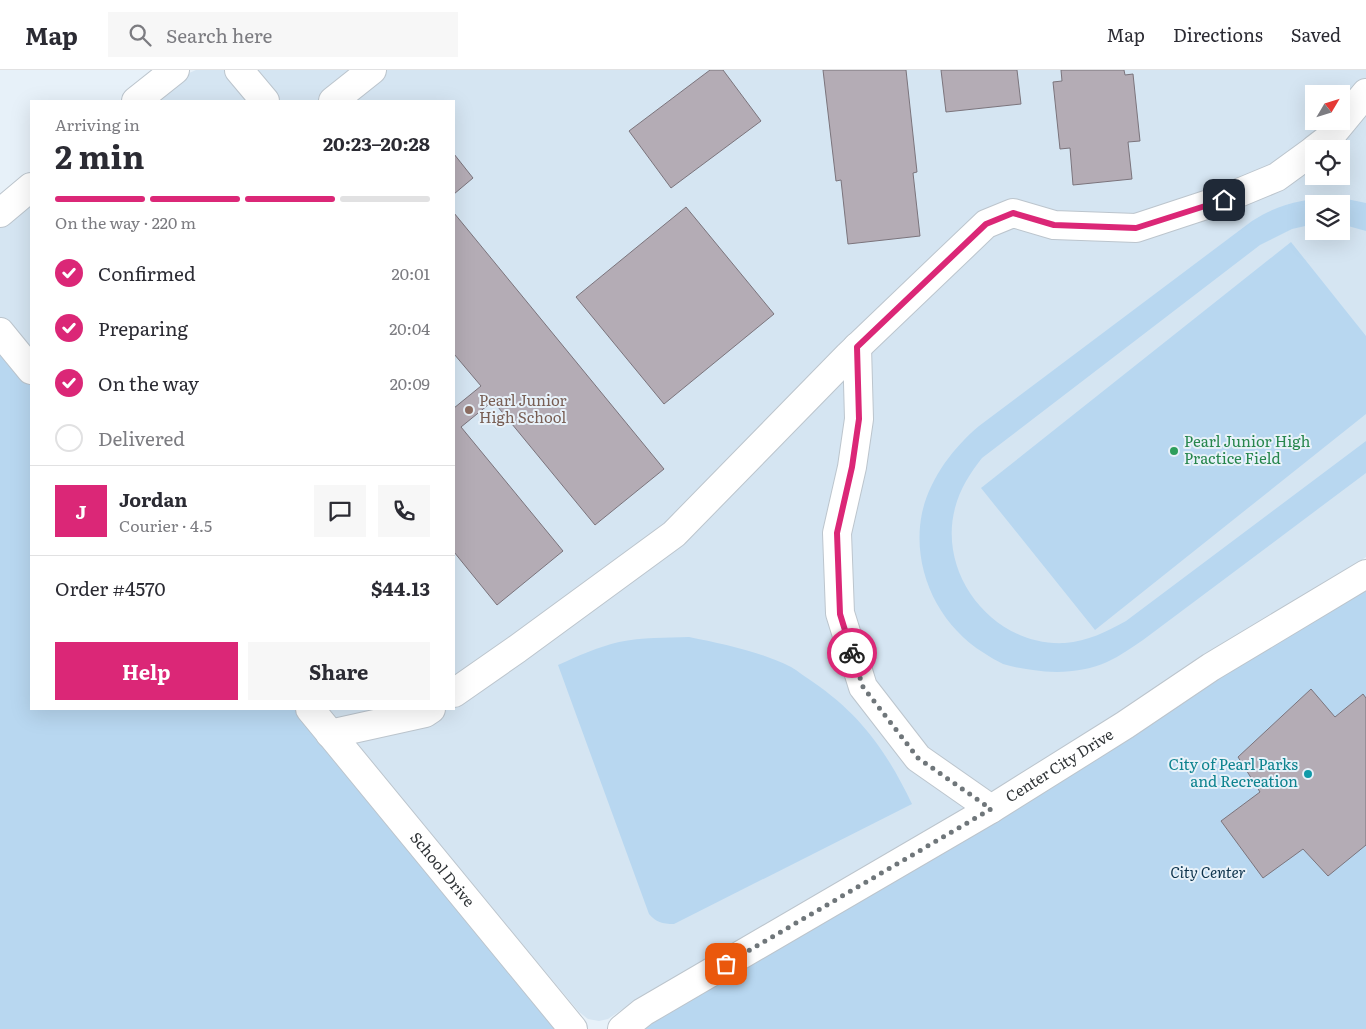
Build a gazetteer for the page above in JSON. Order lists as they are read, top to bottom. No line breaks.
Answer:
{"streets":{"street":["Center City Drive","School Drive"]},"parks":["City Center"],"places":["Pearl Junior High School","Pearl Junior High Practice Field","City of Pearl Parks and Recreation"],"north":"top right","page":{"header":"Map","search":"Search here","nav":["Map","Directions","Saved"],"heading":["2 min","Arriving in","20:23–20:28"],"panel":["Jordan","Courier · 4.5","Order #4570","$44.13"],"bar":"On the way · 220 m","list":[["Confirmed","20:01"],["Preparing","20:04"],["On the way","20:09"],"Delivered"],"round":"J","buttons":["Help","Share"]}}
